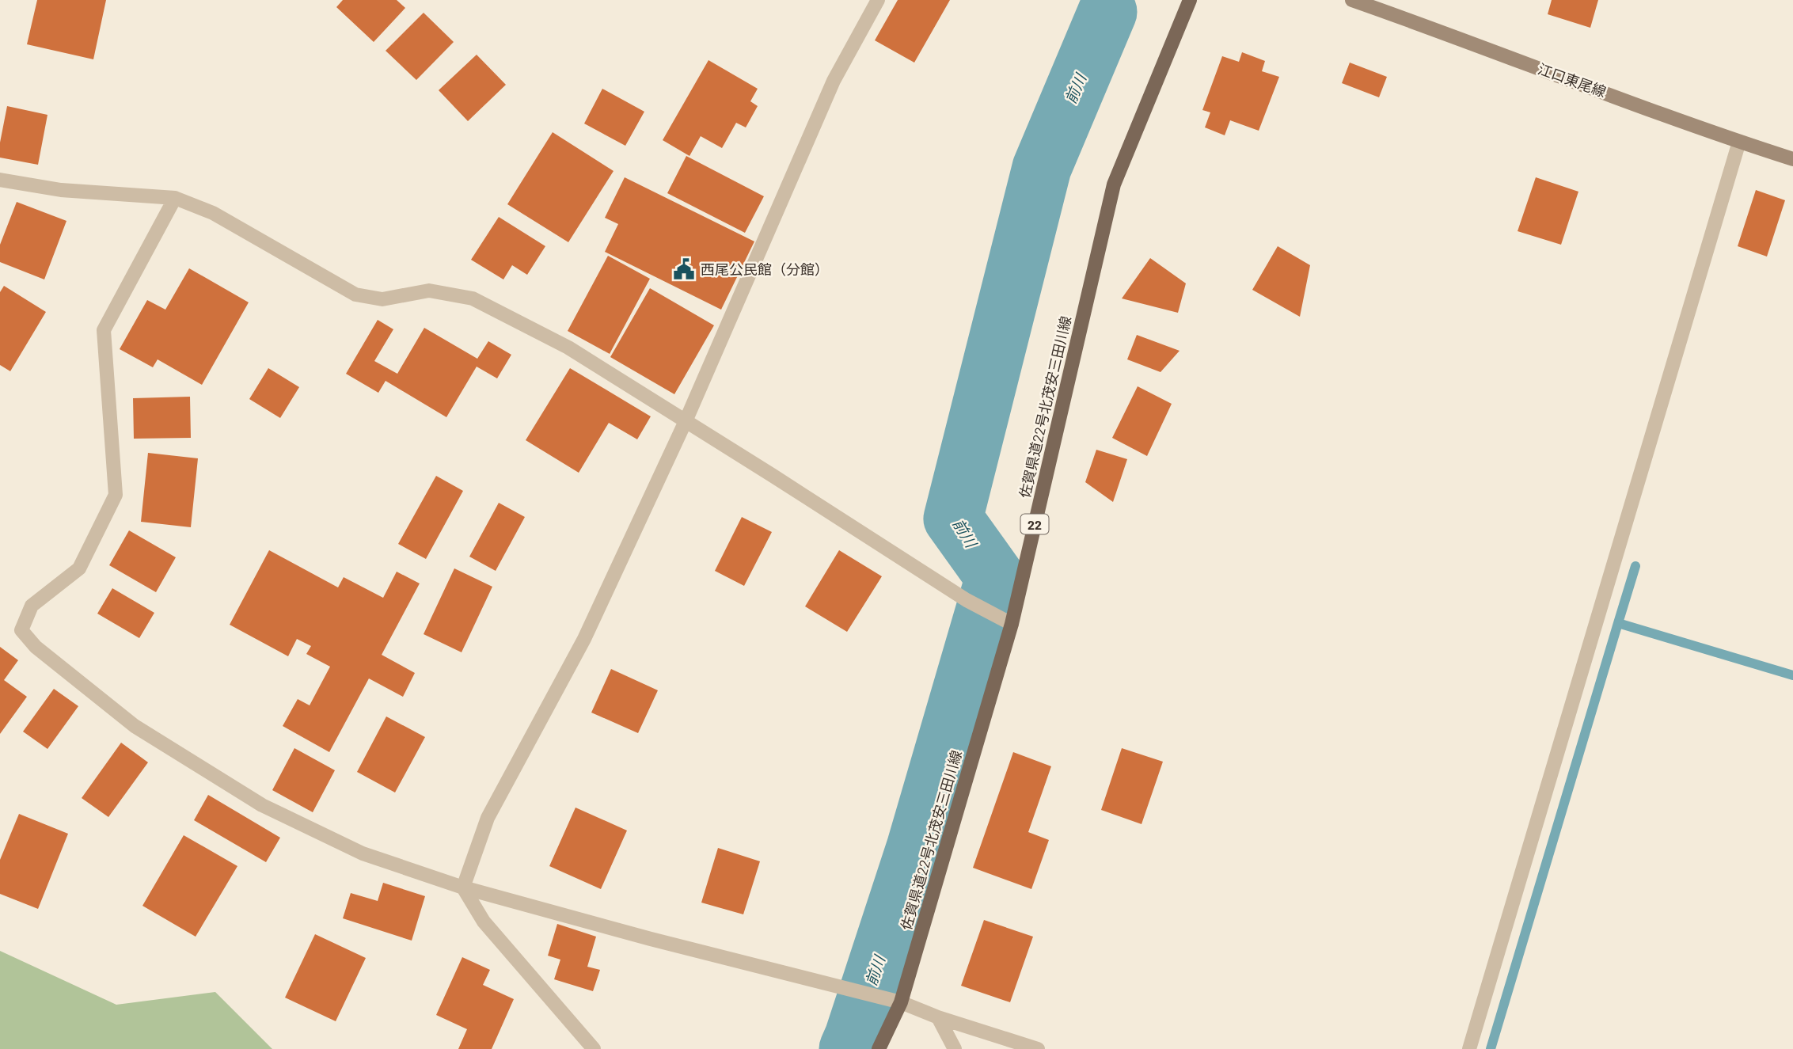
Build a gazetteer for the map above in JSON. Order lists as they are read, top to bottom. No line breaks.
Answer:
{"streets":{"main road":["江口東尾線","佐賀県道22号北茂安三田川線","22"]},"water":["前川"],"places":{"public building":["西尾公民館（分館）"]}}
